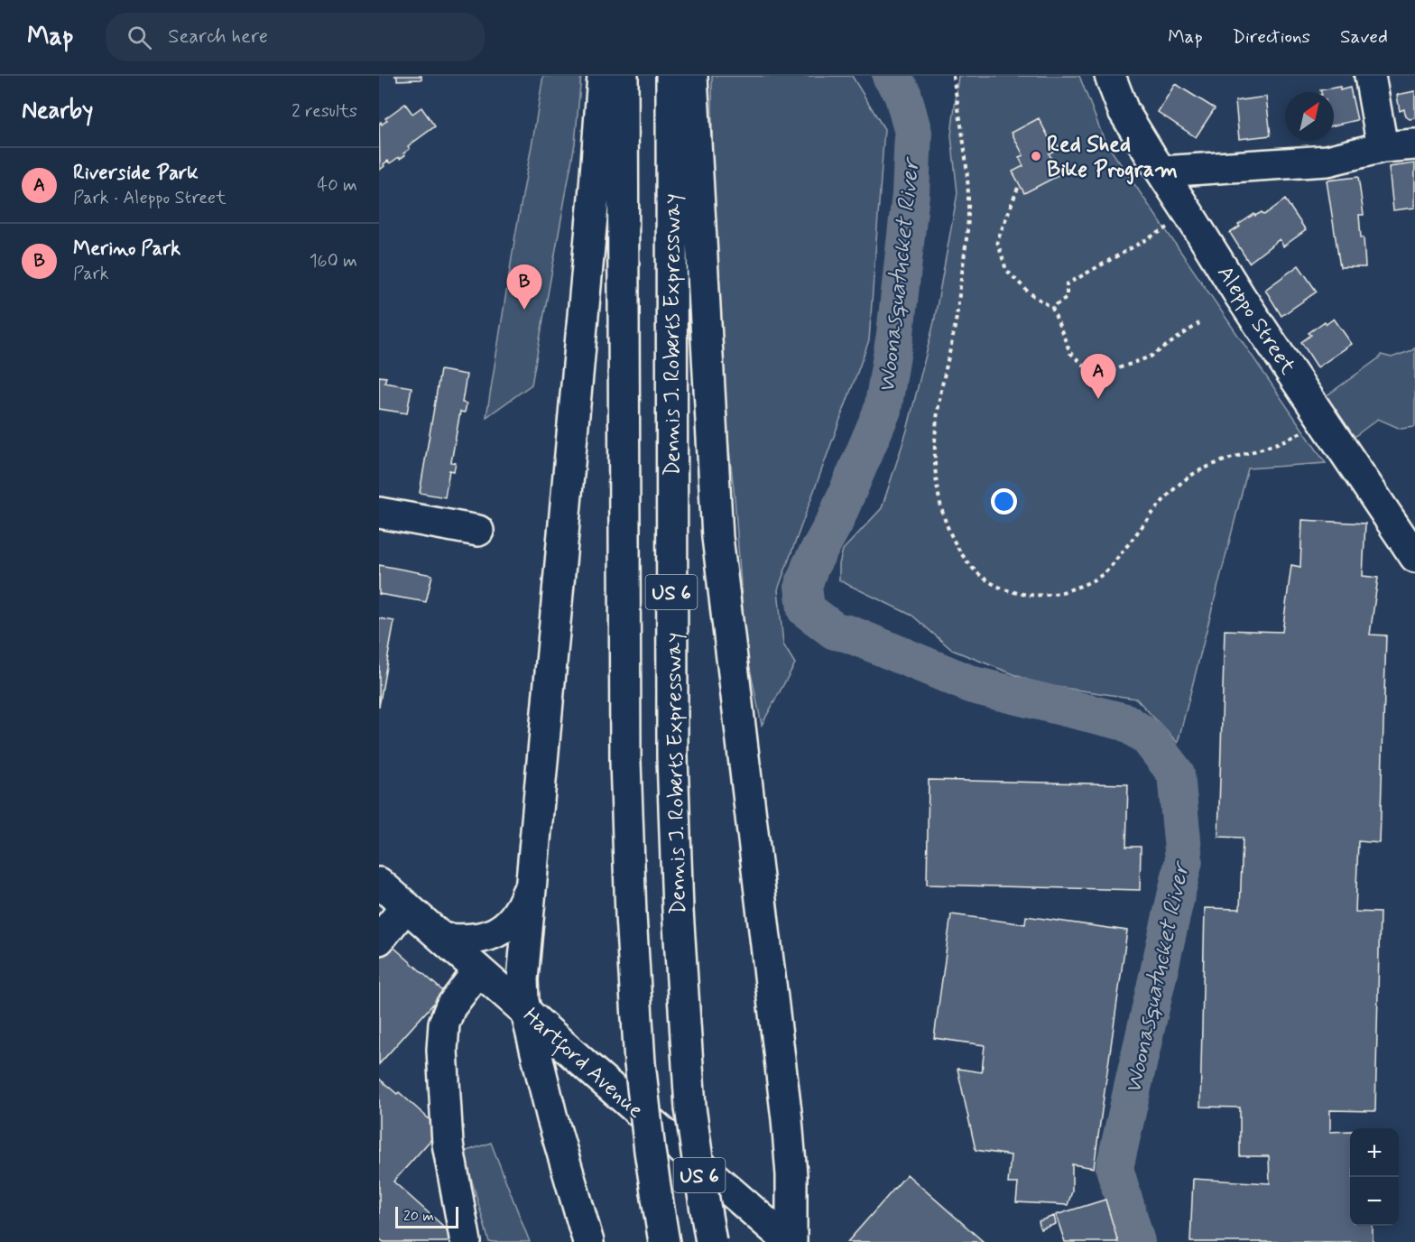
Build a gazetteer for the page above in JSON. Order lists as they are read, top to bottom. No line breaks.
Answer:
{"streets":{"main road":["Aleppo Street","Dennis J. Roberts Expressway","US 6","Hartford Avenue"]},"water":["Woonasquatucket River"],"places":["Red Shed Bike Program"],"scale_bar":"20 m","north":"top right","page":{"header":"Map","search":"Search here","nav":["Map","Directions","Saved"],"heading":["Nearby","2 results"],"list":[{"mark":"A","name":"Riverside Park","note":"Park · Aleppo Street","value":"40 m"},{"mark":"B","name":"Merino Park","note":"Park","value":"160 m"}],"pins":["B","A"],"map_buttons":["+","−"],"scale":"20 m"}}
